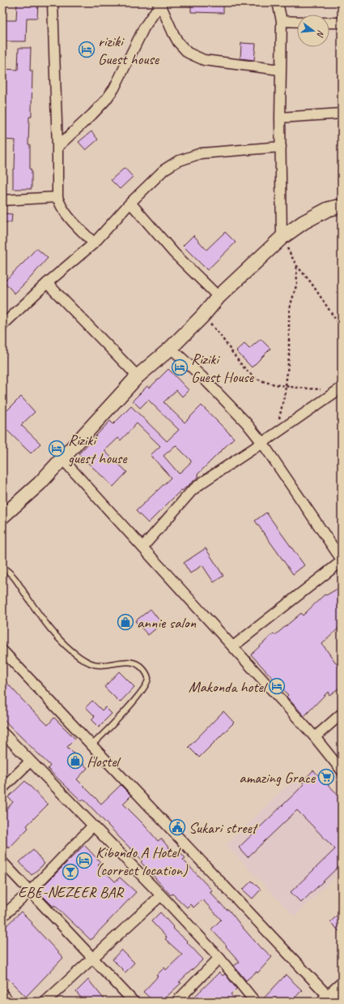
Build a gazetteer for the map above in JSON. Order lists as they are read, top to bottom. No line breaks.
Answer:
{"places":{"hotel":["riziki Guest house","Riziki Guest House","Riziki guest house","Makonda hotel","Kibondo A Hotel (correct location)"],"shop":["annie salon","Hostel"],"supermarket":["amazing Grace"],"public building":["Sukari street"],"bar":["EBE-NEZEER BAR"]},"north":"right"}
